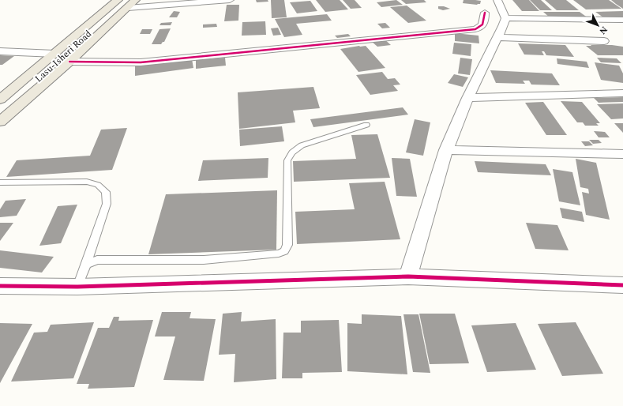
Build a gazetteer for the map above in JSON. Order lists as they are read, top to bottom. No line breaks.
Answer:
{"streets":{"main road":["Lasu-Isheri Road"]},"north":"bottom right"}
